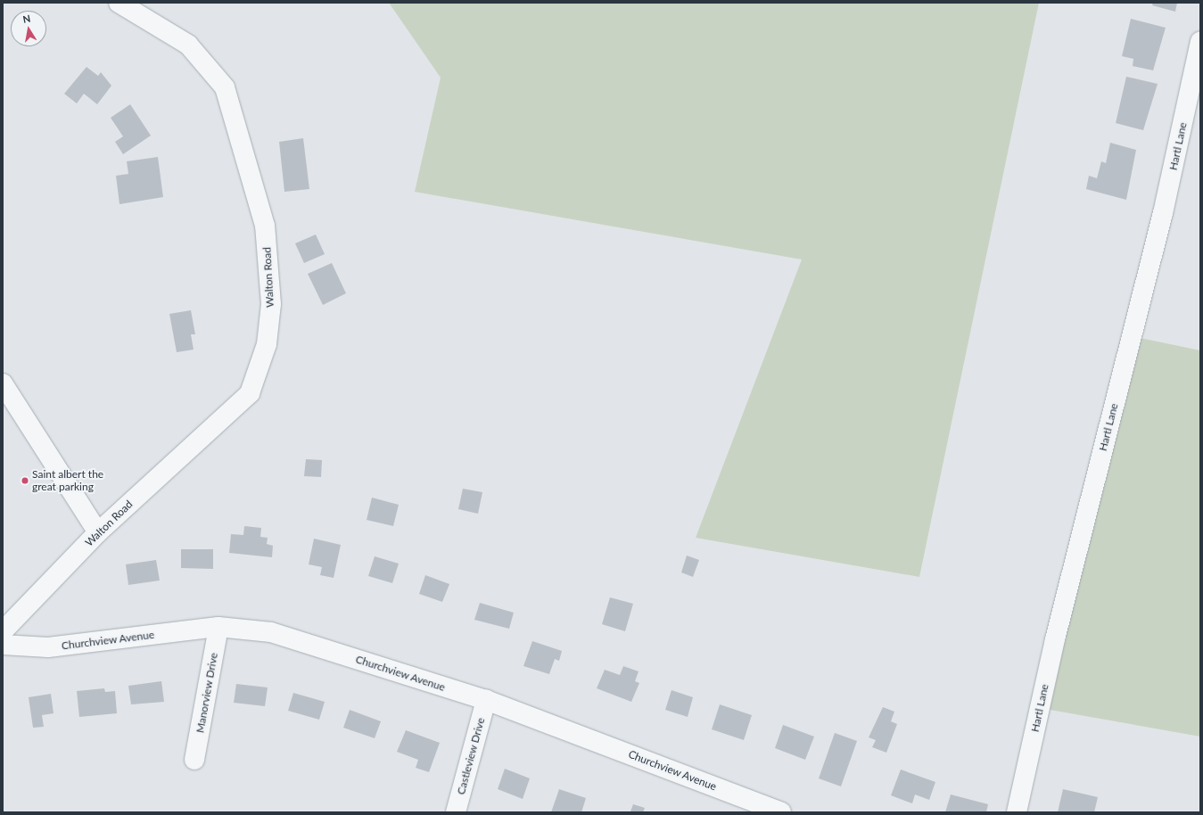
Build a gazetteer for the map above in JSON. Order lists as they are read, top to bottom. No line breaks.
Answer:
{"streets":{"street":["Hartl Lane","Walton Road","Churchview Avenue","Manorview Drive","Castleview Drive"]},"crossings":[["Churchview Avenue","Manorview Drive"],["Churchview Avenue","Castleview Drive"]],"places":["Saint albert the great parking"],"north":"top"}
